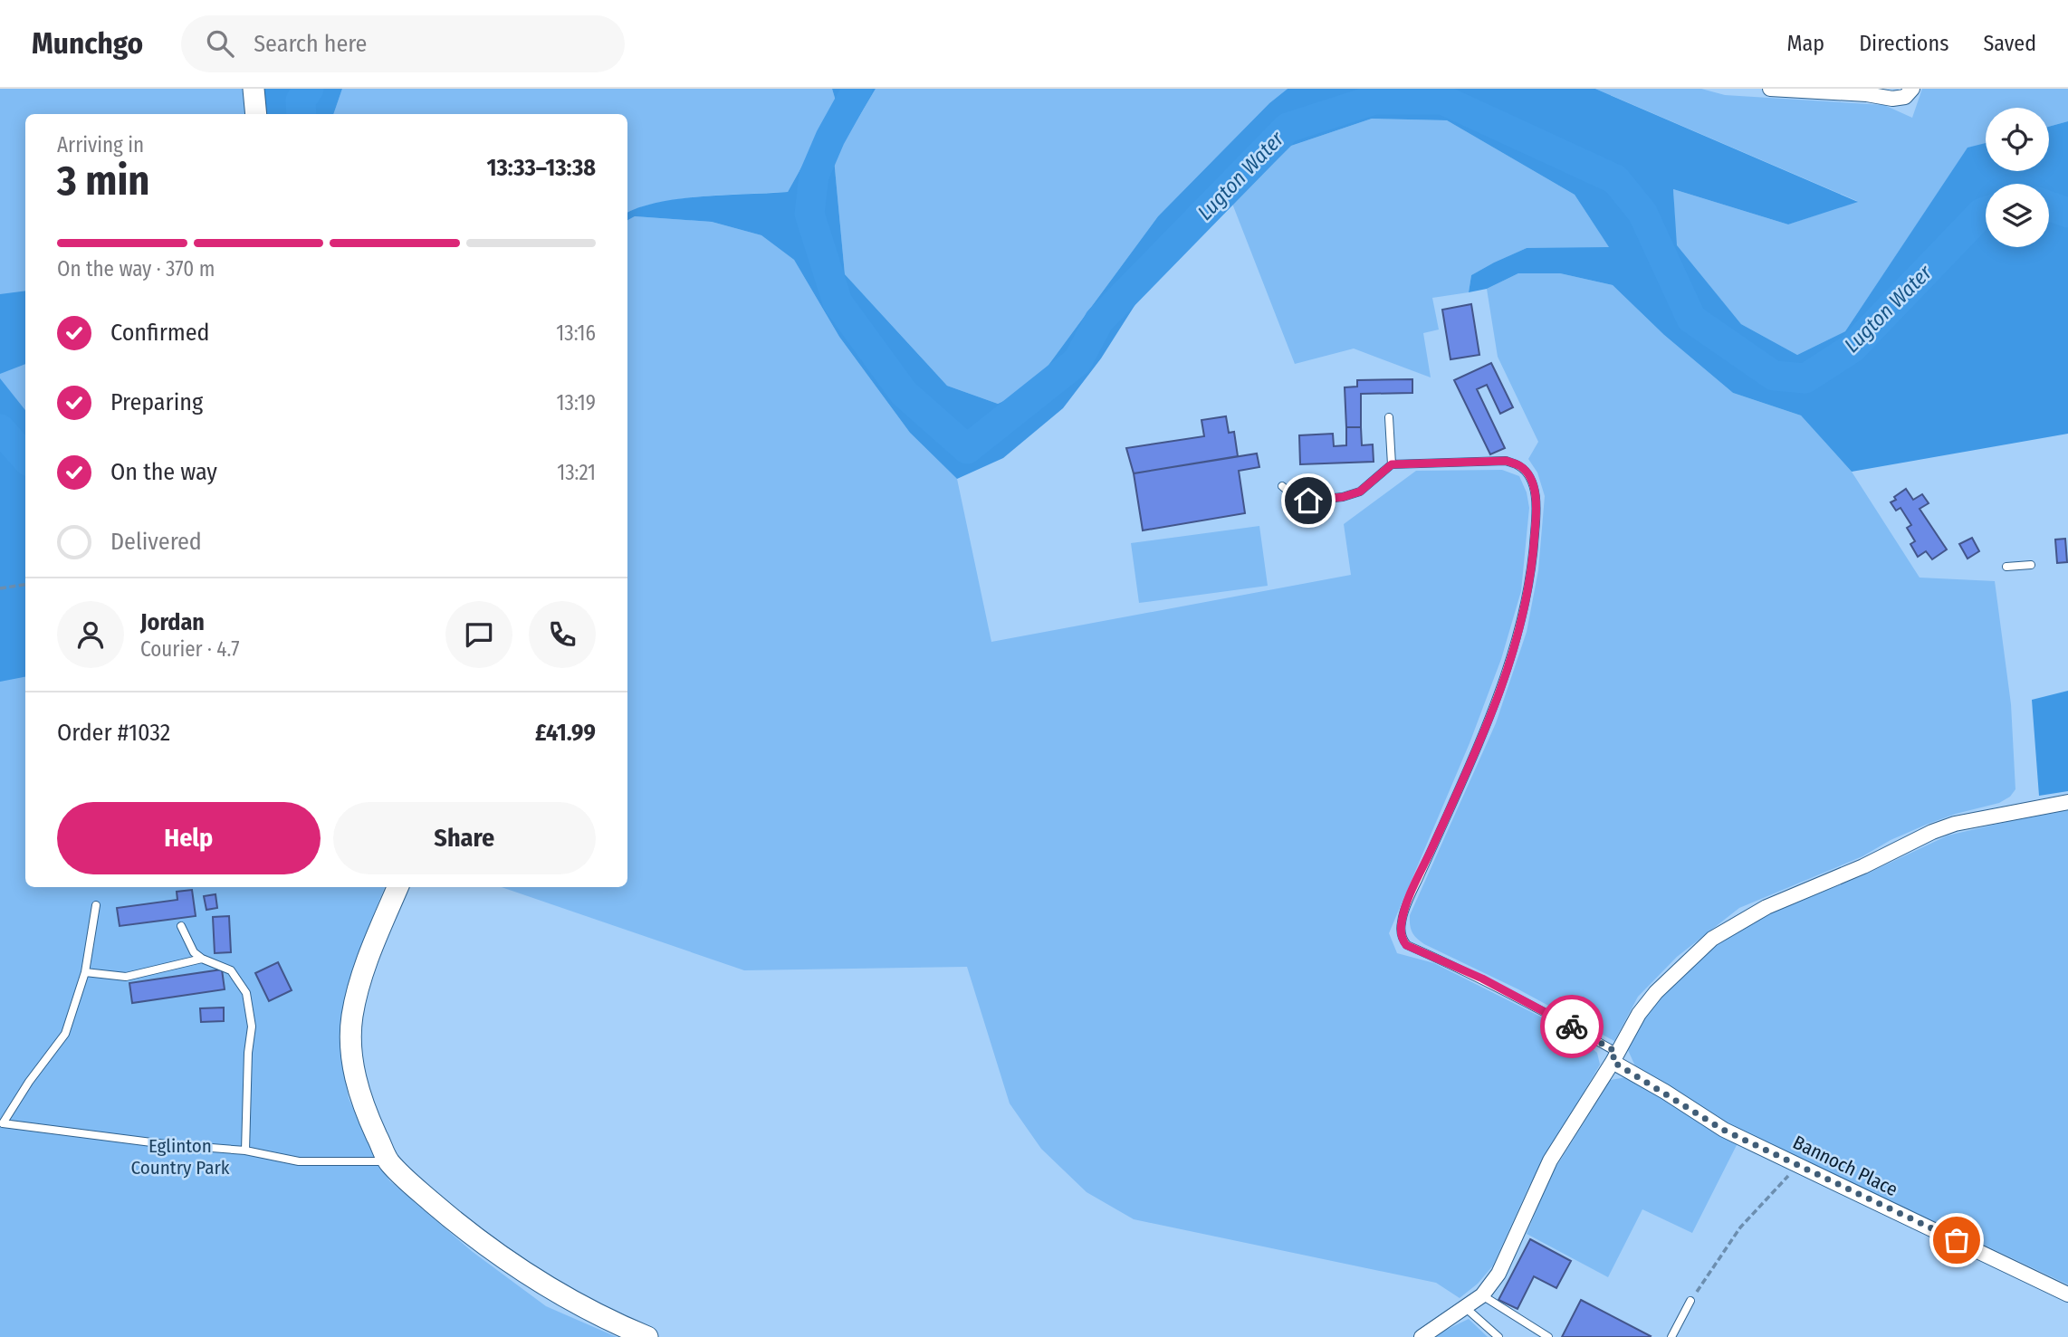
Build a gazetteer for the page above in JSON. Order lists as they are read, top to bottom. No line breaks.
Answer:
{"streets":{"street":["Bannoch Place"]},"water":["Lugton Water"],"parks":["Eglinton Country Park"],"page":{"header":"Munchgo","search":"Search here","nav":["Map","Directions","Saved"],"heading":["3 min","Arriving in","13:33–13:38"],"panel":["Jordan","Courier · 4.7","Order #1032","£41.99"],"bar":"On the way · 370 m","list":[["Confirmed","13:16"],["Preparing","13:19"],["On the way","13:21"],"Delivered"],"buttons":["Help","Share"]}}
